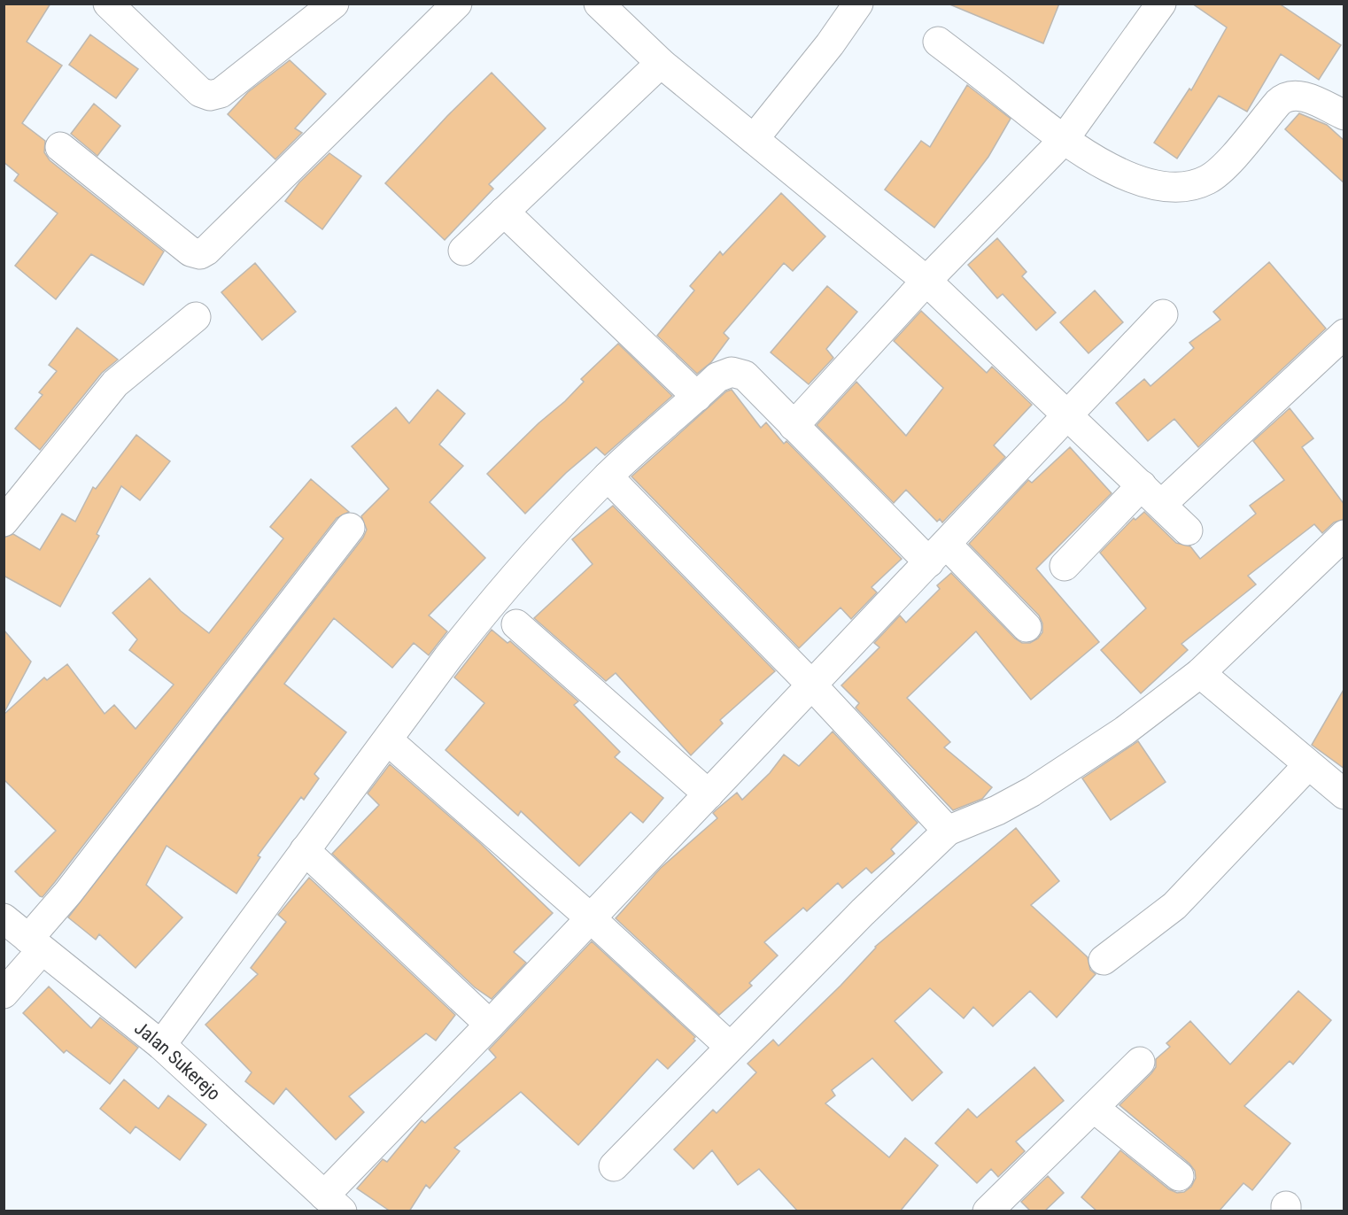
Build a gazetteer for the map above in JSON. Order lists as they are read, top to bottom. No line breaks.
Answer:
{"streets":{"street":["Jalan Sukerejo"]}}
